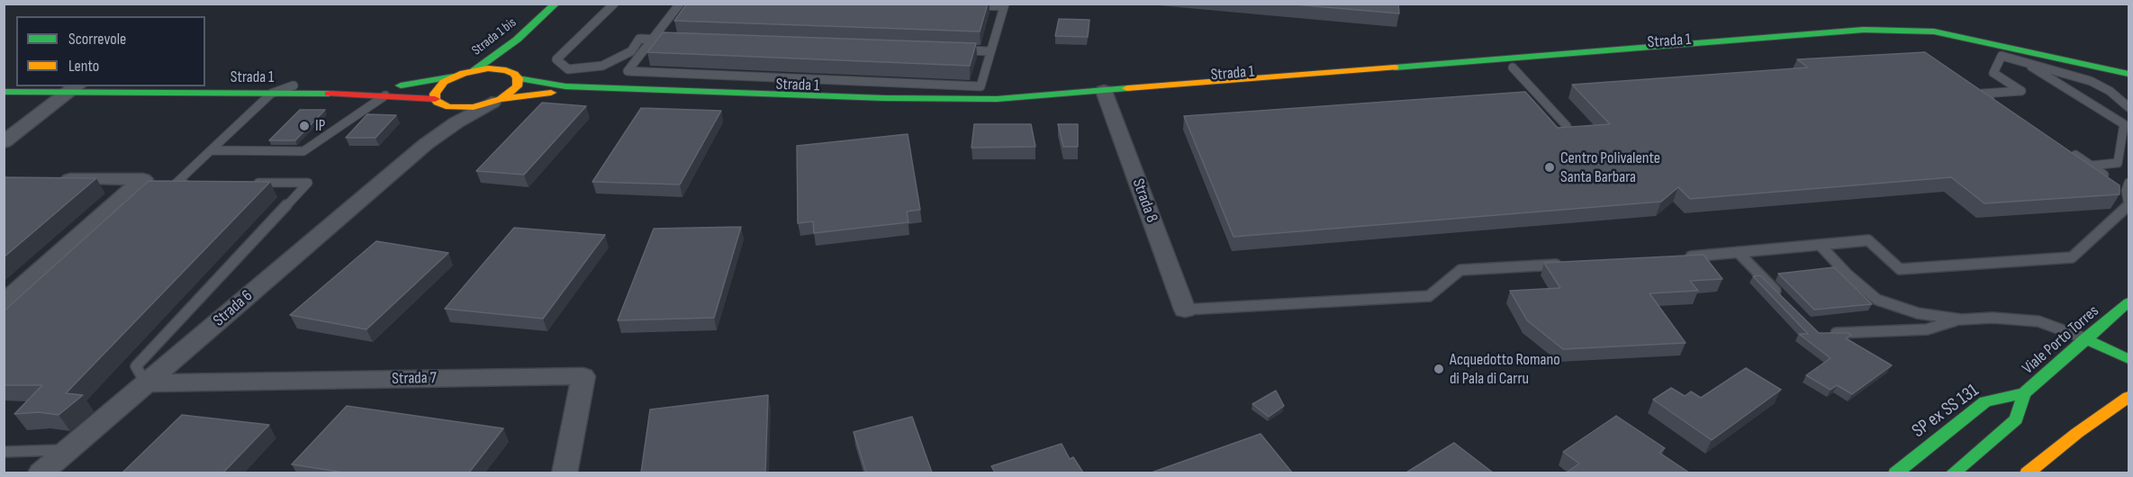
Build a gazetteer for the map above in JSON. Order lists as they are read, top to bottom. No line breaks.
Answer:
{"streets":{"street":["Strada 1 bis","Strada 1","Strada 8","Strada 6","Viale Porto Torres","Strada 7","SP ex SS 131"]},"crossings":[["Strada 1 bis","Strada 1"],["Strada 1","Strada 8"],["Strada 1","Strada 6"],["Strada 6","Strada 7"],["Viale Porto Torres","SP ex SS 131"]],"places":["IP","Centro Polivalente Santa Barbara","Acquedotto Romano di Pala di Carru"],"legend":["Scorrevole","Lento"]}
